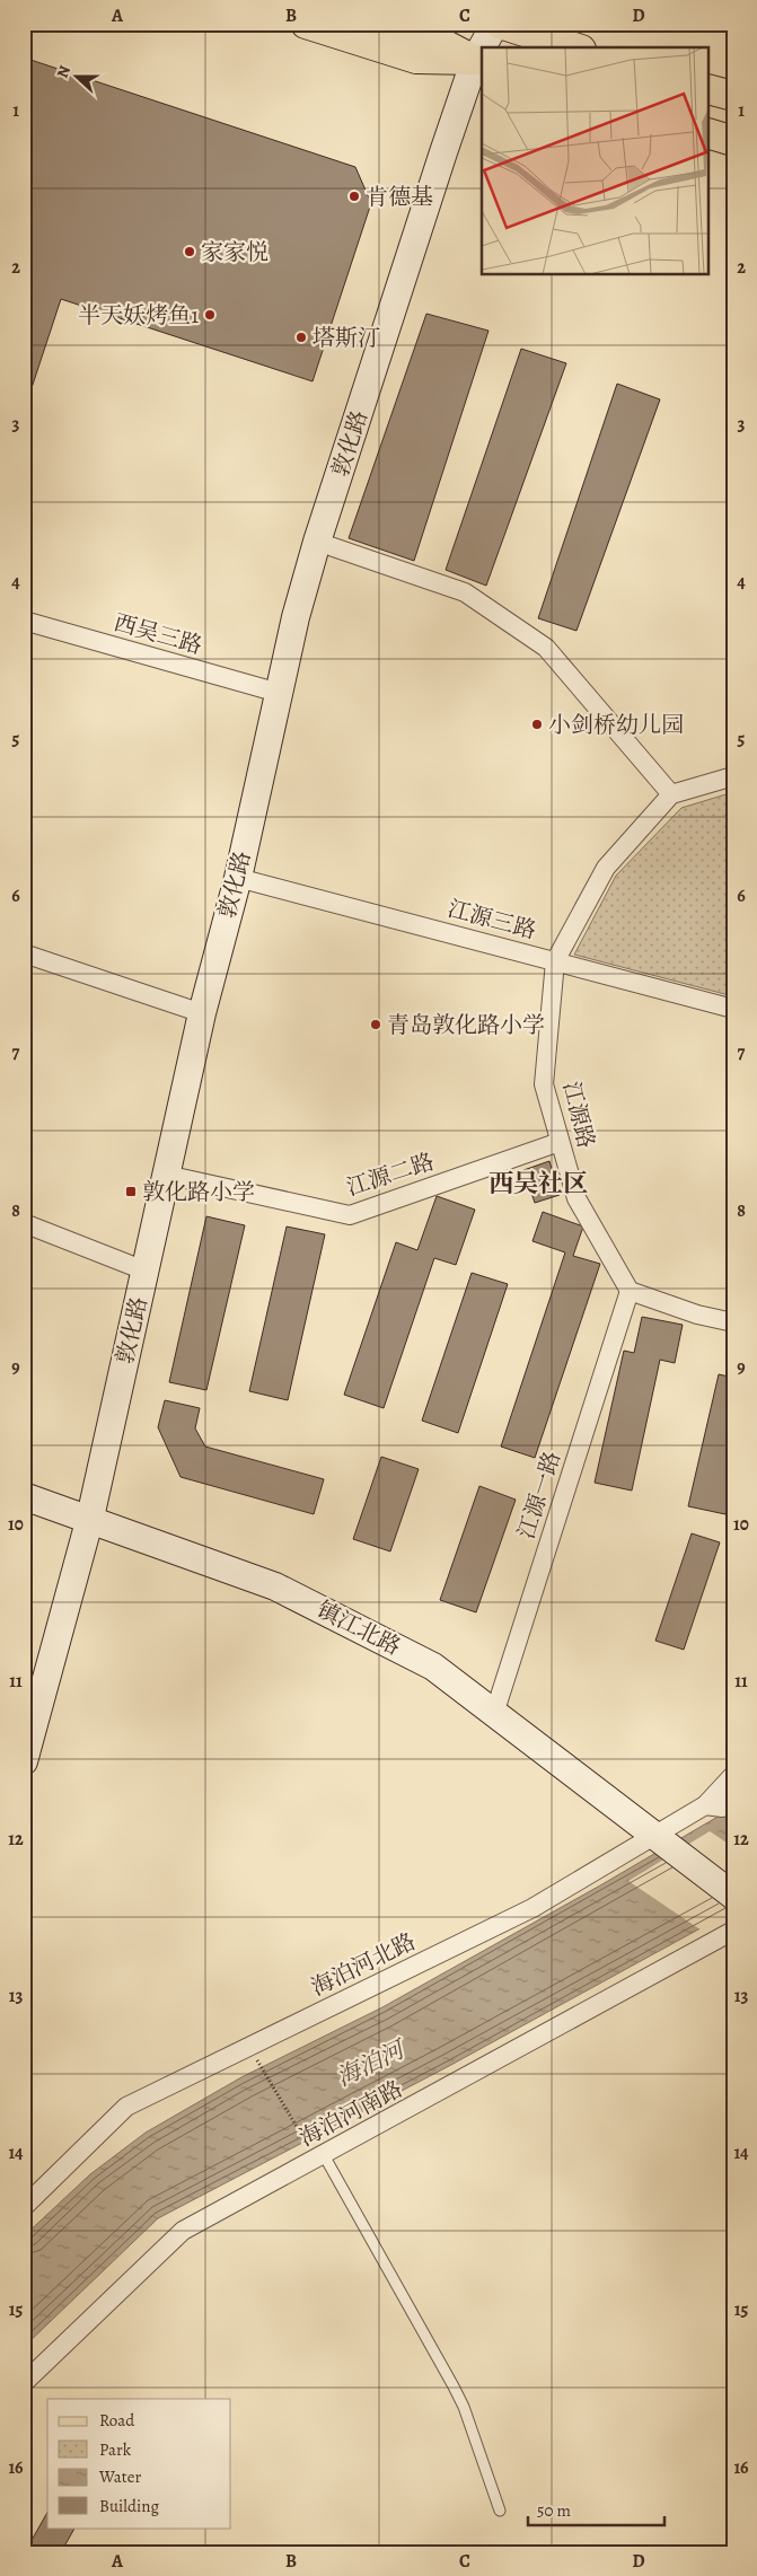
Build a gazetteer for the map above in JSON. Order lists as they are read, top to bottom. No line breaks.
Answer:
{"streets":{"street":["敦化路","西吴三路","江源三路","江源路","江源二路","江源一路","镇江北路","海泊河北路","海泊河南路"]},"crossings":[["敦化路","西吴三路"],["敦化路","江源三路"],["敦化路","江源二路"],["敦化路","镇江北路"],["江源三路","江源路"],["江源路","江源二路"],["江源路","江源一路"],["江源一路","镇江北路"],["镇江北路","海泊河北路"]],"districts":["西吴社区"],"water":["海泊河"],"places":{"other":["肯德基","家家悦","半天妖烤鱼1","塔斯汀","小剑桥幼儿园","青岛敦化路小学"],"transit":["敦化路小学"]},"legend":["Road","Park","Water","Building"],"scale_bar":"50 m","north":"left","grid":{"columns":["A","B","C","D"],"rows":["1","2","3","4","5","6","7","8","9","10","11","12","13","14","15","16"]}}
